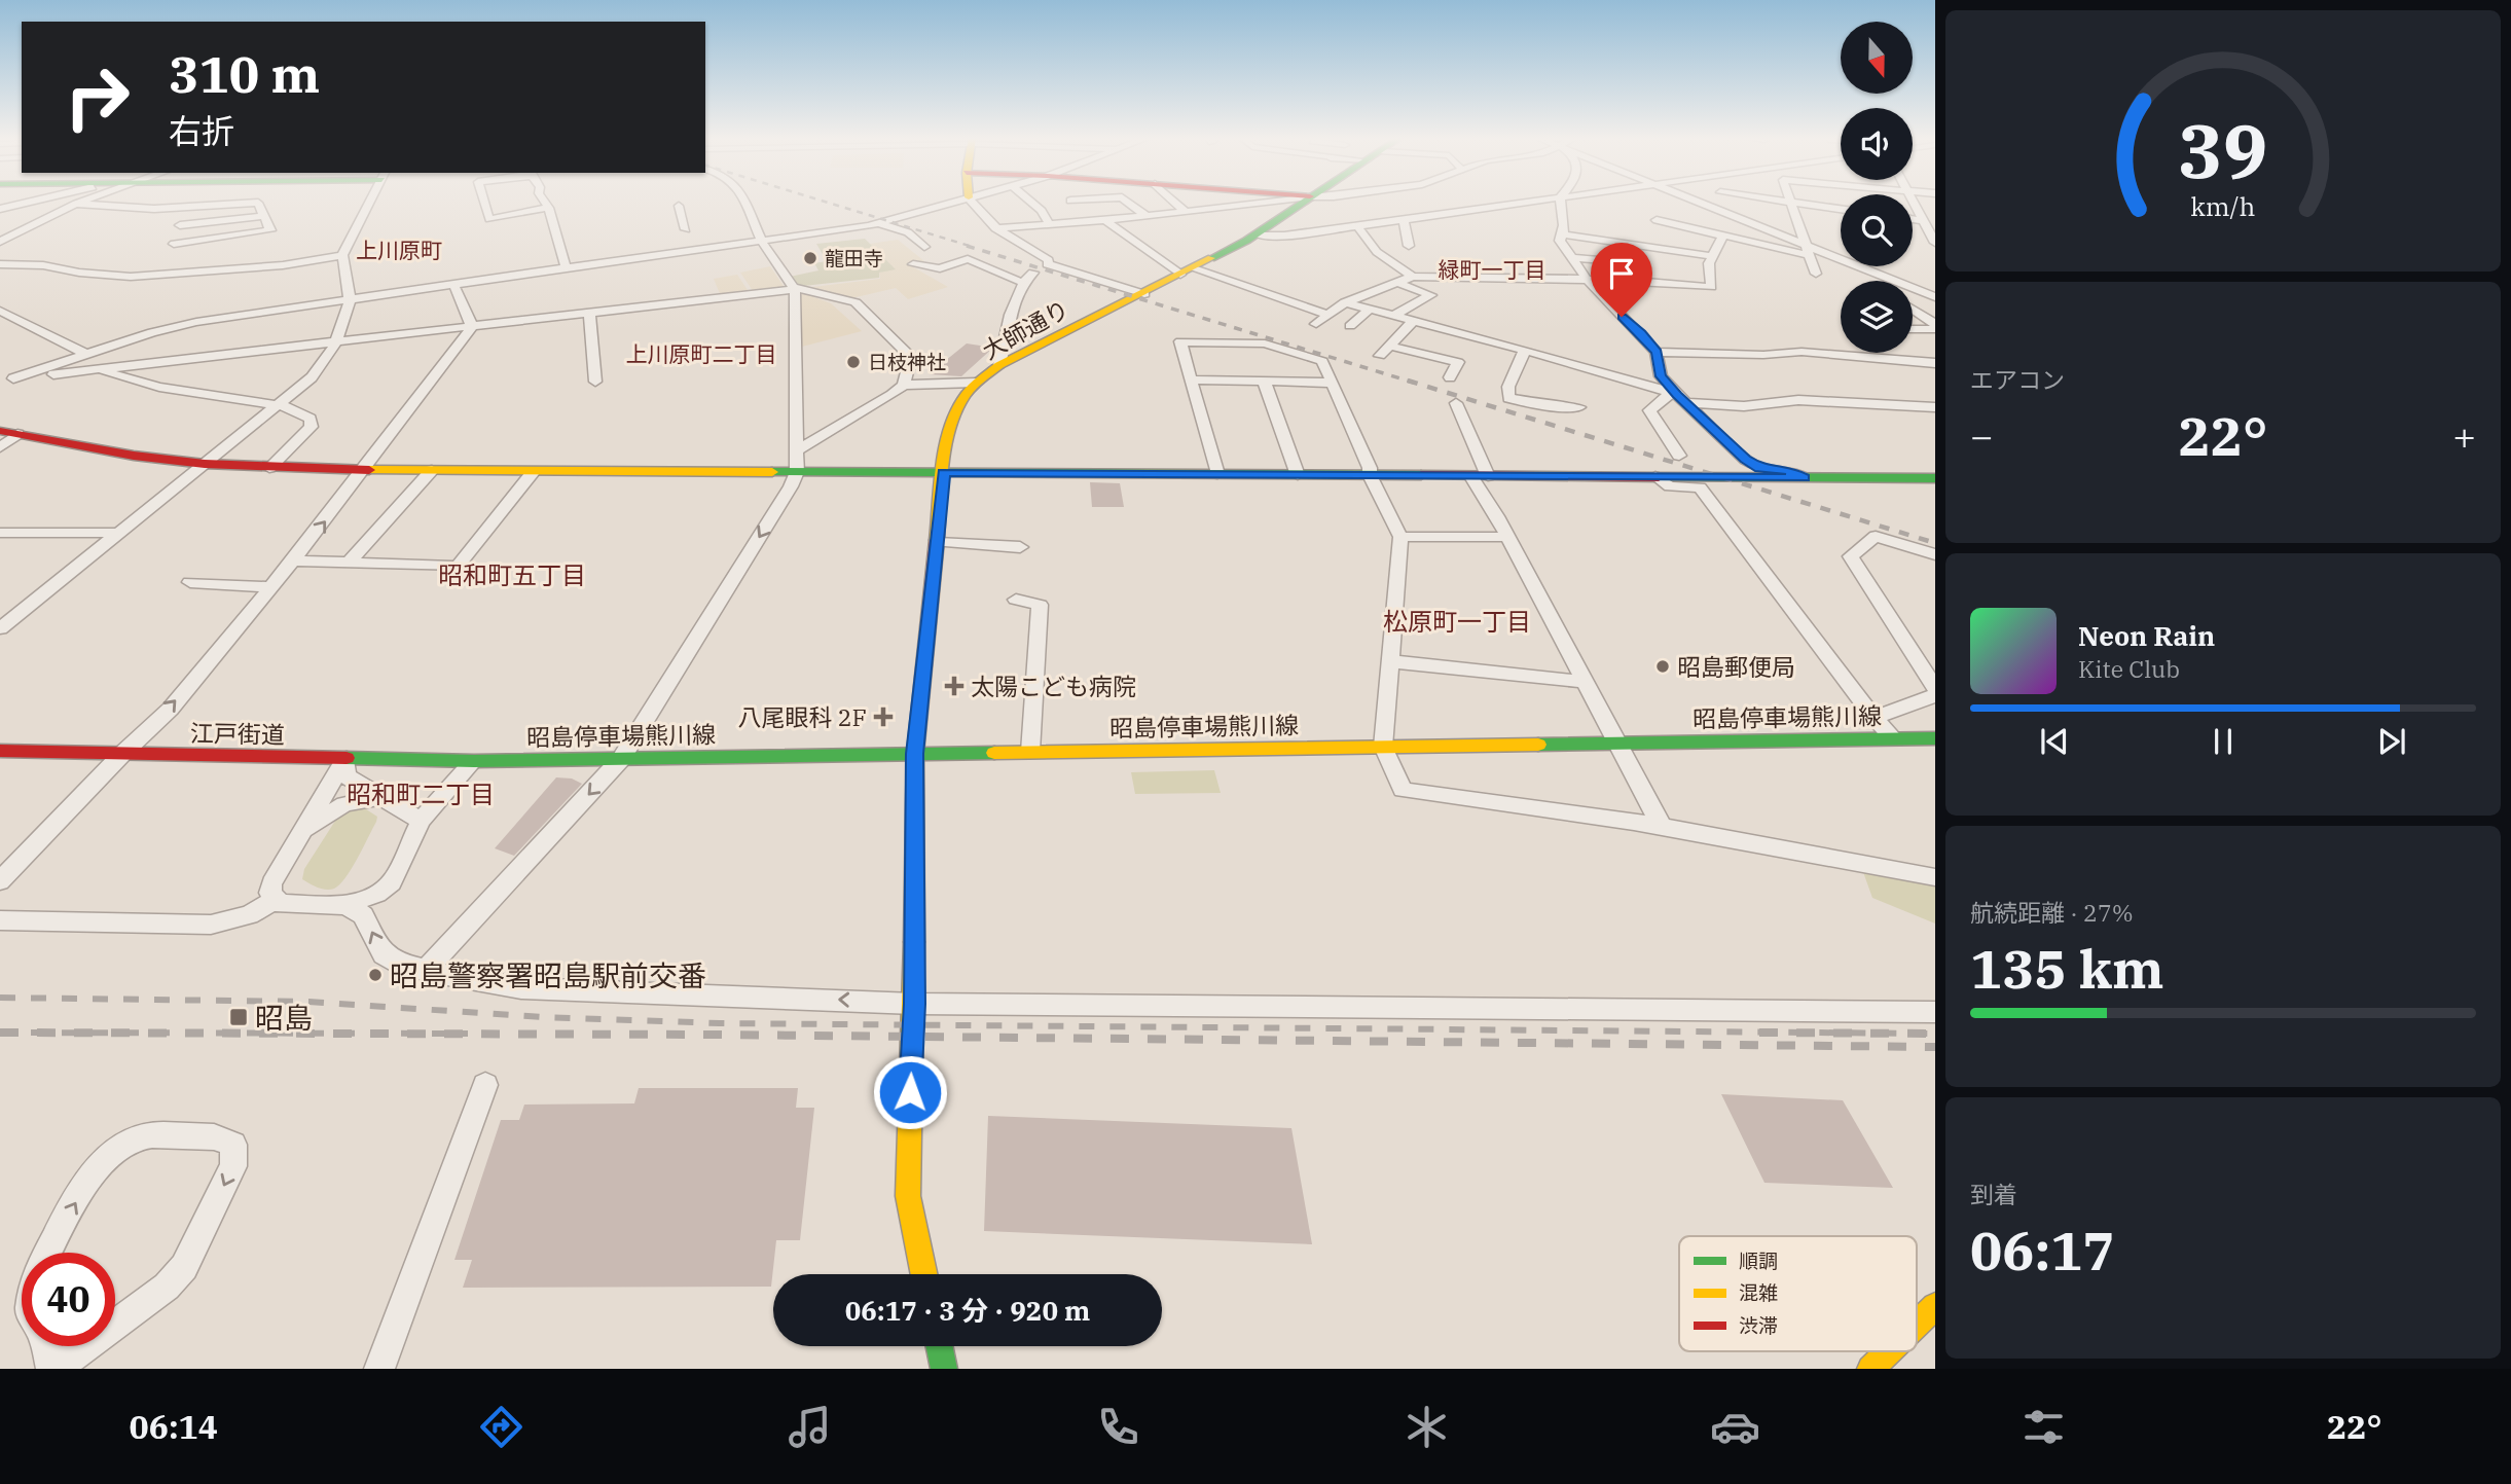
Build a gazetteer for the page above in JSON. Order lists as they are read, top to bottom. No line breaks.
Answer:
{"streets":{"street":["大師通り","昭島停車場熊川線","江戸街道"]},"crossings":[["大師通り","昭島停車場熊川線"],["昭島停車場熊川線","江戸街道"]],"districts":["上川原町","緑町一丁目","上川原町二丁目","昭和町五丁目","松原町一丁目","昭和町二丁目"],"places":{"other":["龍田寺","日枝神社","昭島郵便局","昭島警察署昭島駅前交番"],"health":["太陽こども病院","八尾眼科 2F"],"transit":["昭島"]},"legend":["順調","混雑","渋滞"],"north":"bottom","page":{"turn":["310 m","右折"],"tile":["エアコン",["航続距離 · 27%","135 km"],["到着","06:17"]],"heat":["−","22°","+"],"song":["Neon Rain","Kite Club"],"limit":"40","trip":"06:17 · 3 分 · 920 m","tabs":["06:14","22°"],"gauge":["39","km/h"]}}
